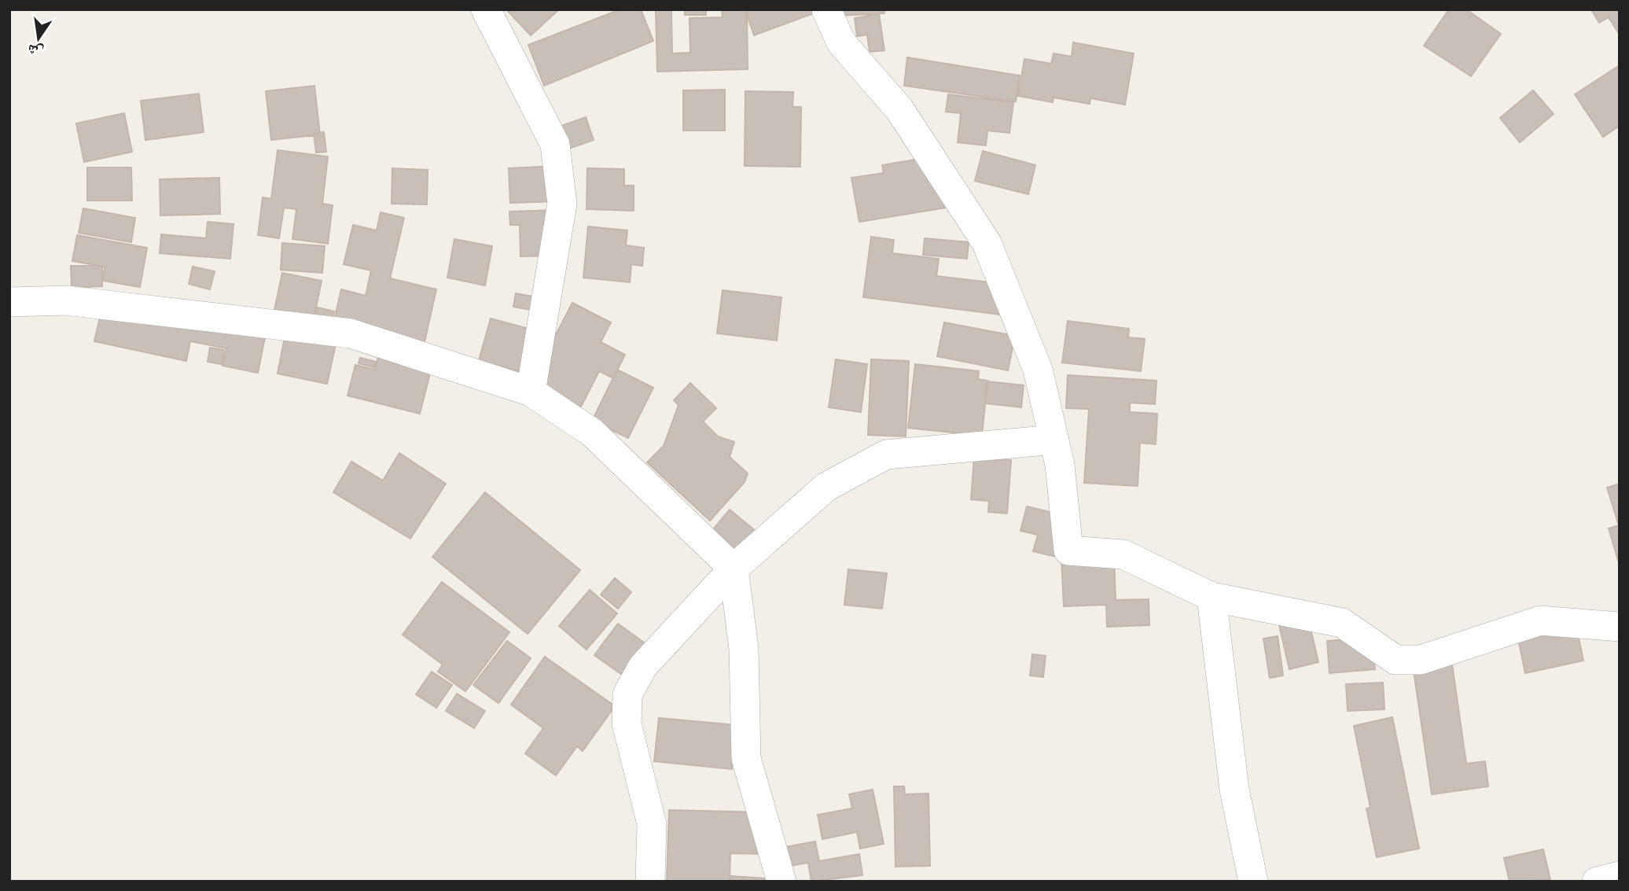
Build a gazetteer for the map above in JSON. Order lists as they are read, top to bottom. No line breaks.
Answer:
{"north":"bottom"}
